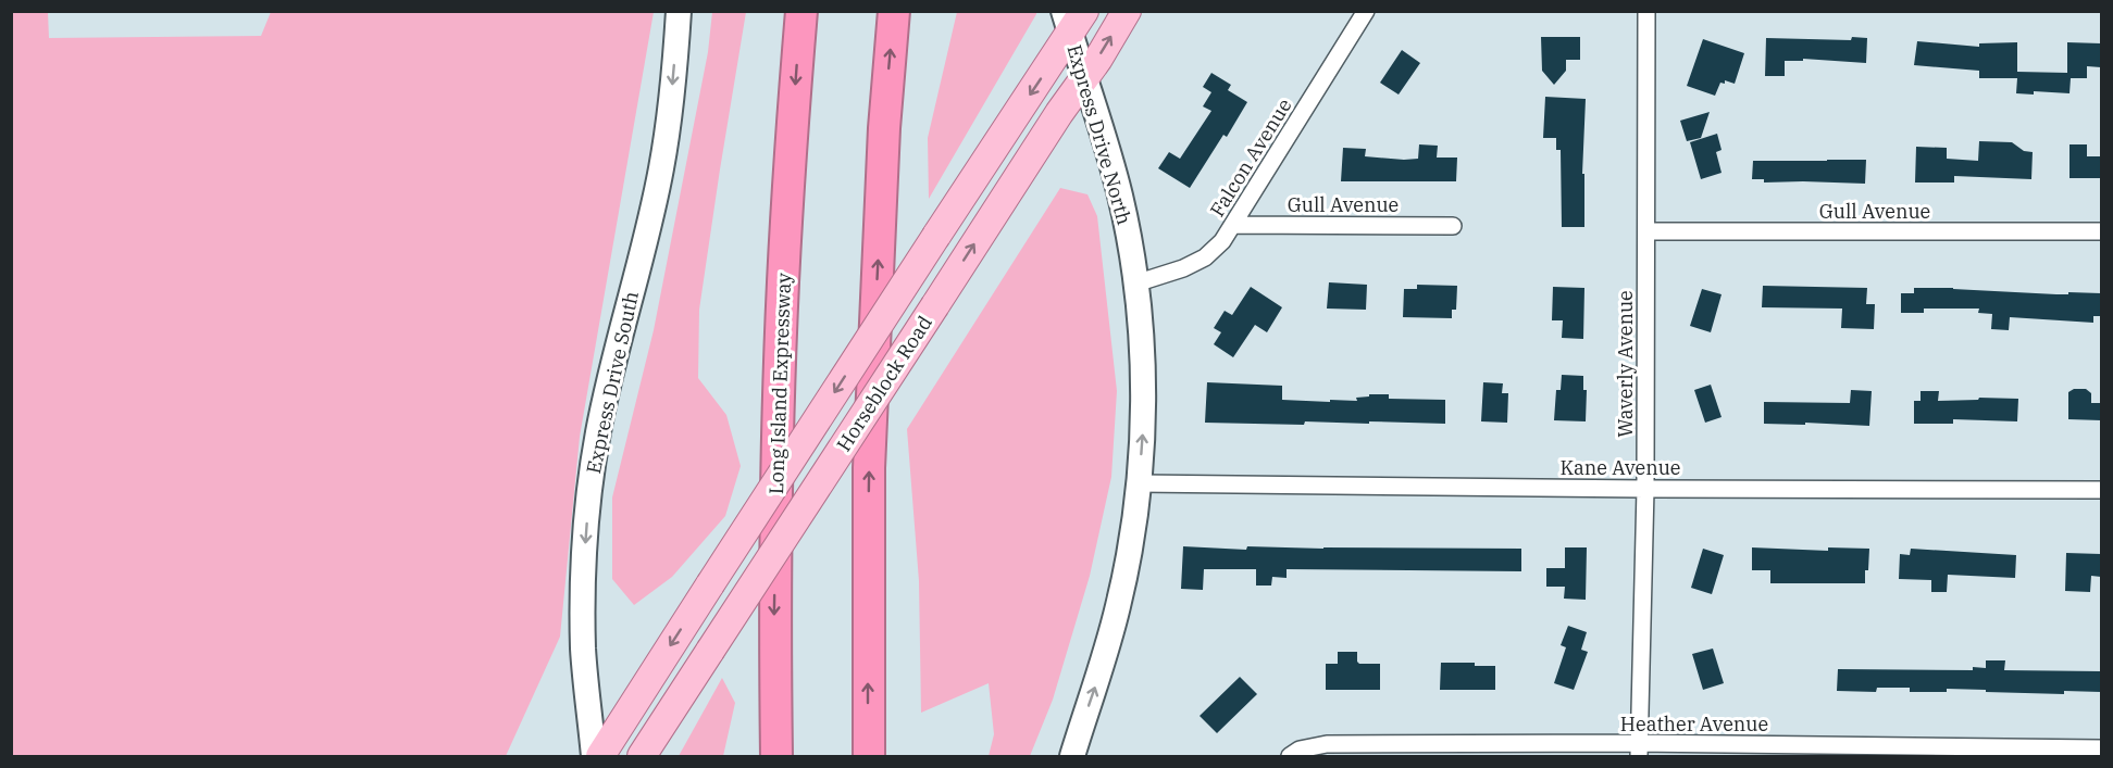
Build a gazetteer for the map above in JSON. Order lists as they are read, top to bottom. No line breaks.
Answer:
{"streets":{"highway":["Long Island Expressway"],"main road":["Express Drive North","Express Drive South","Horseblock Road"],"street":["Falcon Avenue","Gull Avenue","Waverly Avenue","Kane Avenue","Heather Avenue"]},"crossings":[["Express Drive North","Falcon Avenue"],["Express Drive North","Horseblock Road"],["Express Drive North","Kane Avenue"],["Falcon Avenue","Gull Avenue"],["Gull Avenue","Waverly Avenue"],["Waverly Avenue","Kane Avenue"],["Waverly Avenue","Heather Avenue"]],"one_way":["Express Drive North","Express Drive South"]}
